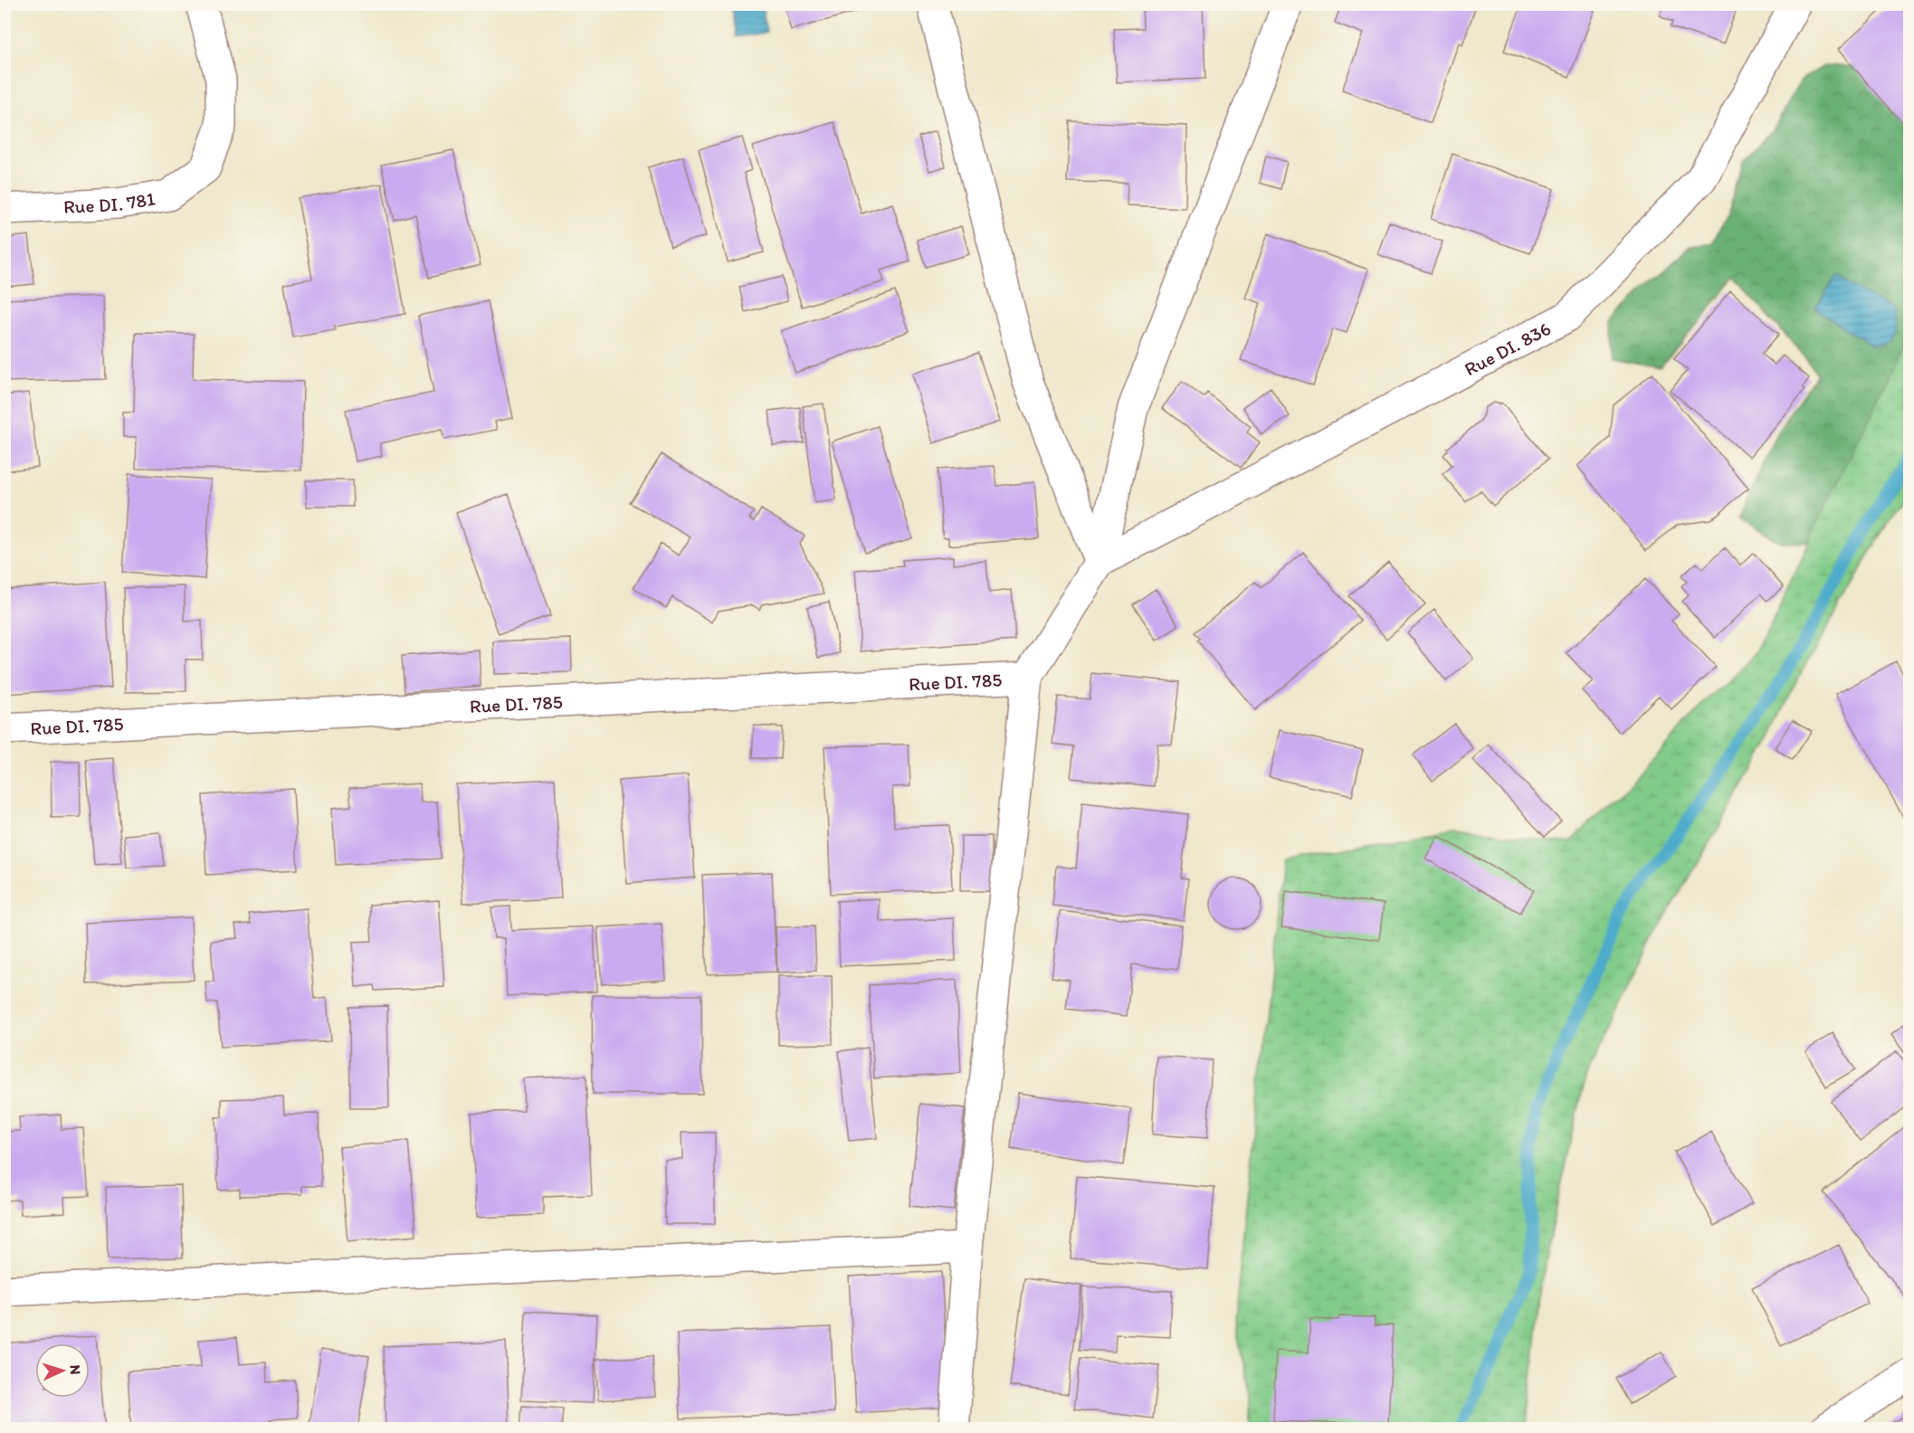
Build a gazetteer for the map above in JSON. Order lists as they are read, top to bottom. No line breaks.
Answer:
{"streets":{"street":["Rue DI. 781","Rue DI. 836","Rue DI. 785"]},"north":"right"}
